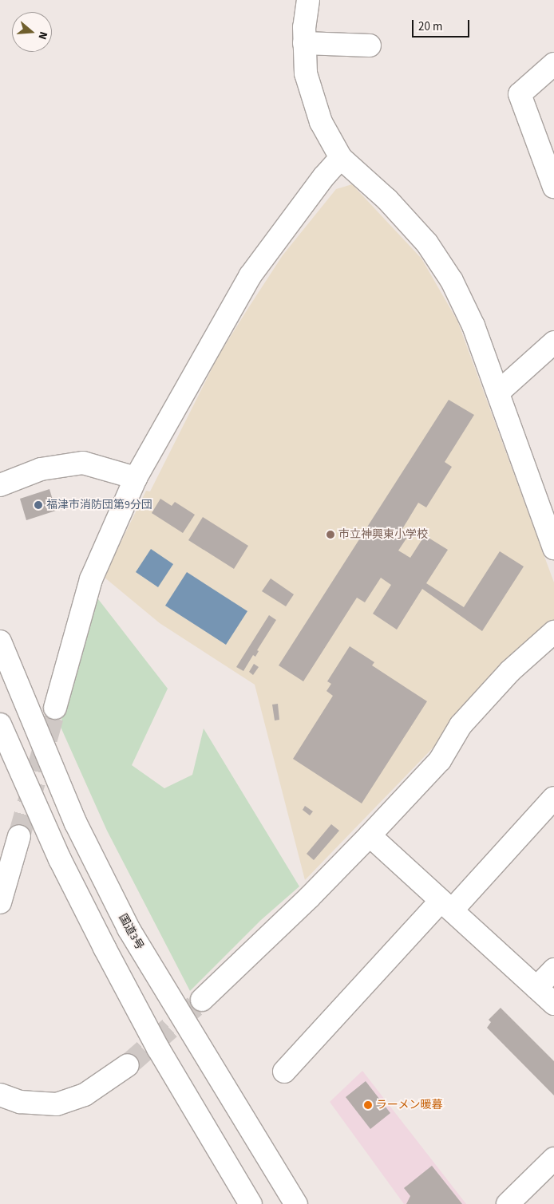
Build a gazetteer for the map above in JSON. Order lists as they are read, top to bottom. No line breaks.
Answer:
{"streets":{"main road":["国道3号"]},"places":["福津市消防団第9分団","市立神興東小学校","ラーメン暖暮"],"scale_bar":"20 m","north":"right"}
